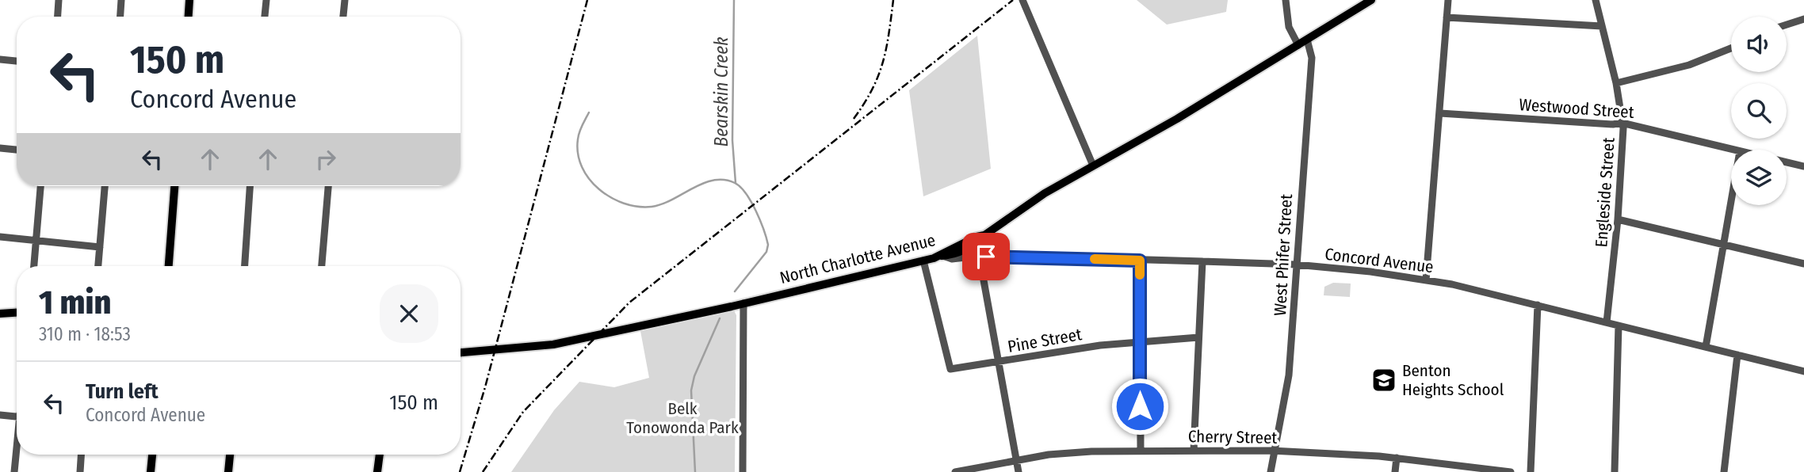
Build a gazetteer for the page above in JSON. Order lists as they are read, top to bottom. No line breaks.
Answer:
{"streets":{"main road":["North Charlotte Avenue"],"street":["Westwood Street","Engleside Street","West Phifer Street","Concord Avenue","Pine Street","Cherry Street"]},"crossings":[["Westwood Street","Engleside Street"],["Engleside Street","Concord Avenue"],["West Phifer Street","Concord Avenue"],["West Phifer Street","Cherry Street"],["North Charlotte Avenue","Concord Avenue"],["North Charlotte Avenue","Pine Street"]],"water":["Bearskin Creek"],"parks":["Belk Tonowonda Park"],"places":{"school or university":["Benton Heights School"]},"page":{"turn":["150 m","Concord Avenue"],"heading":["1 min","310 m · 18:53"],"list":[{"name":"Turn left","note":"Concord Avenue","value":"150 m"}]}}
